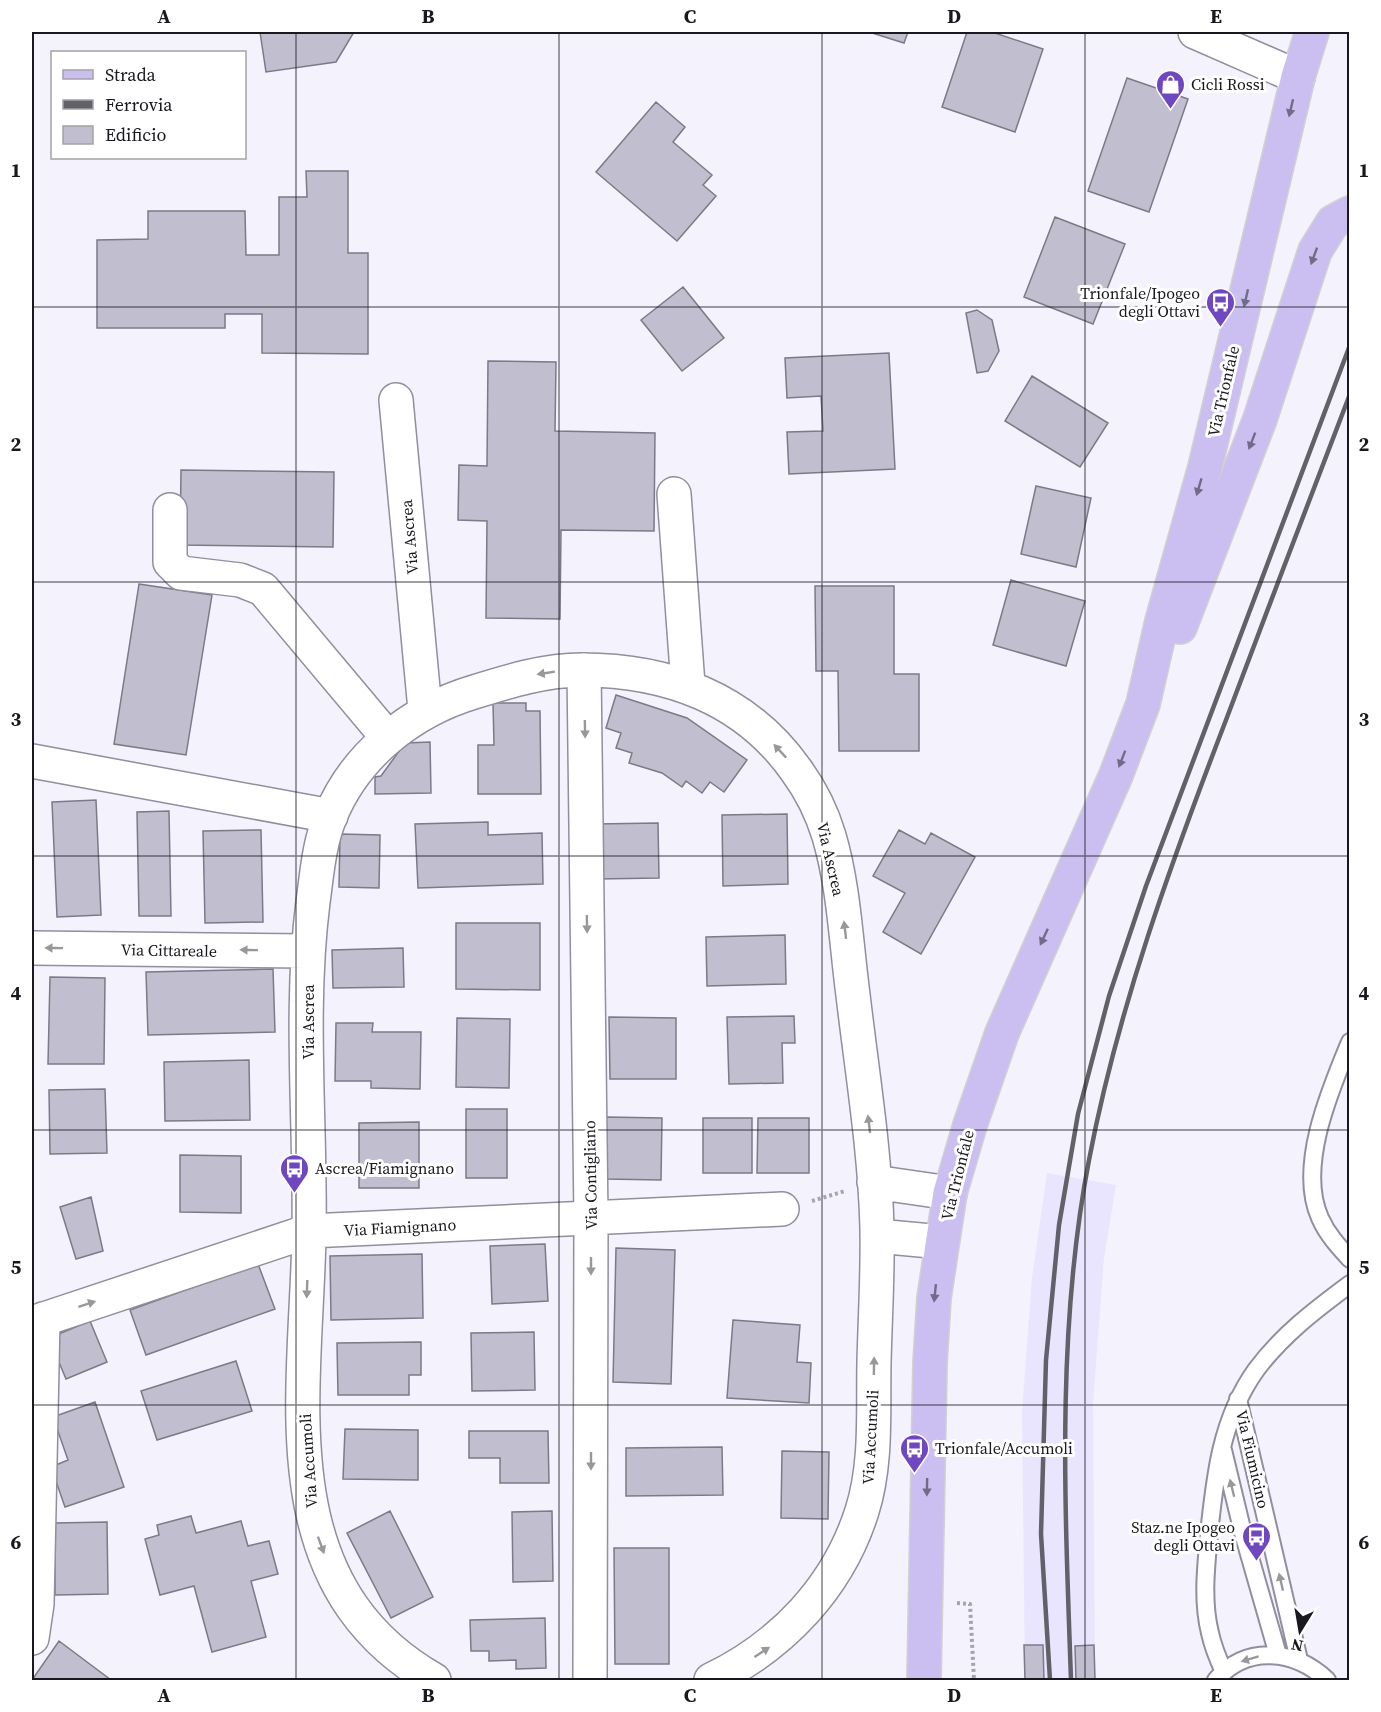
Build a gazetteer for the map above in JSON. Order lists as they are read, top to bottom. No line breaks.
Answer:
{"streets":{"main road":["Via Trionfale"],"street":["Via Ascrea","Via Cittareale","Via Contigliano","Via Fiamignano","Via Accumoli"],"lane":["Via Fiumicino"]},"crossings":[["Via Ascrea","Via Cittareale"],["Via Ascrea","Via Contigliano"],["Via Ascrea","Via Fiamignano"],["Via Ascrea","Via Accumoli"],["Via Contigliano","Via Fiamignano"],["Via Fiamignano","Via Accumoli"]],"one_way":["Via Trionfale","Via Contigliano","Via Fiamignano"],"places":{"shop":["Cicli Rossi"],"bus stop":["Trionfale/Ipogeo degli Ottavi","Ascrea/Fiamignano","Trionfale/Accumoli","Staz.ne Ipogeo degli Ottavi"]},"legend":["Strada","Ferrovia","Edificio"],"north":"bottom","grid":{"columns":["A","B","C","D","E"],"rows":["1","2","3","4","5","6"]}}
